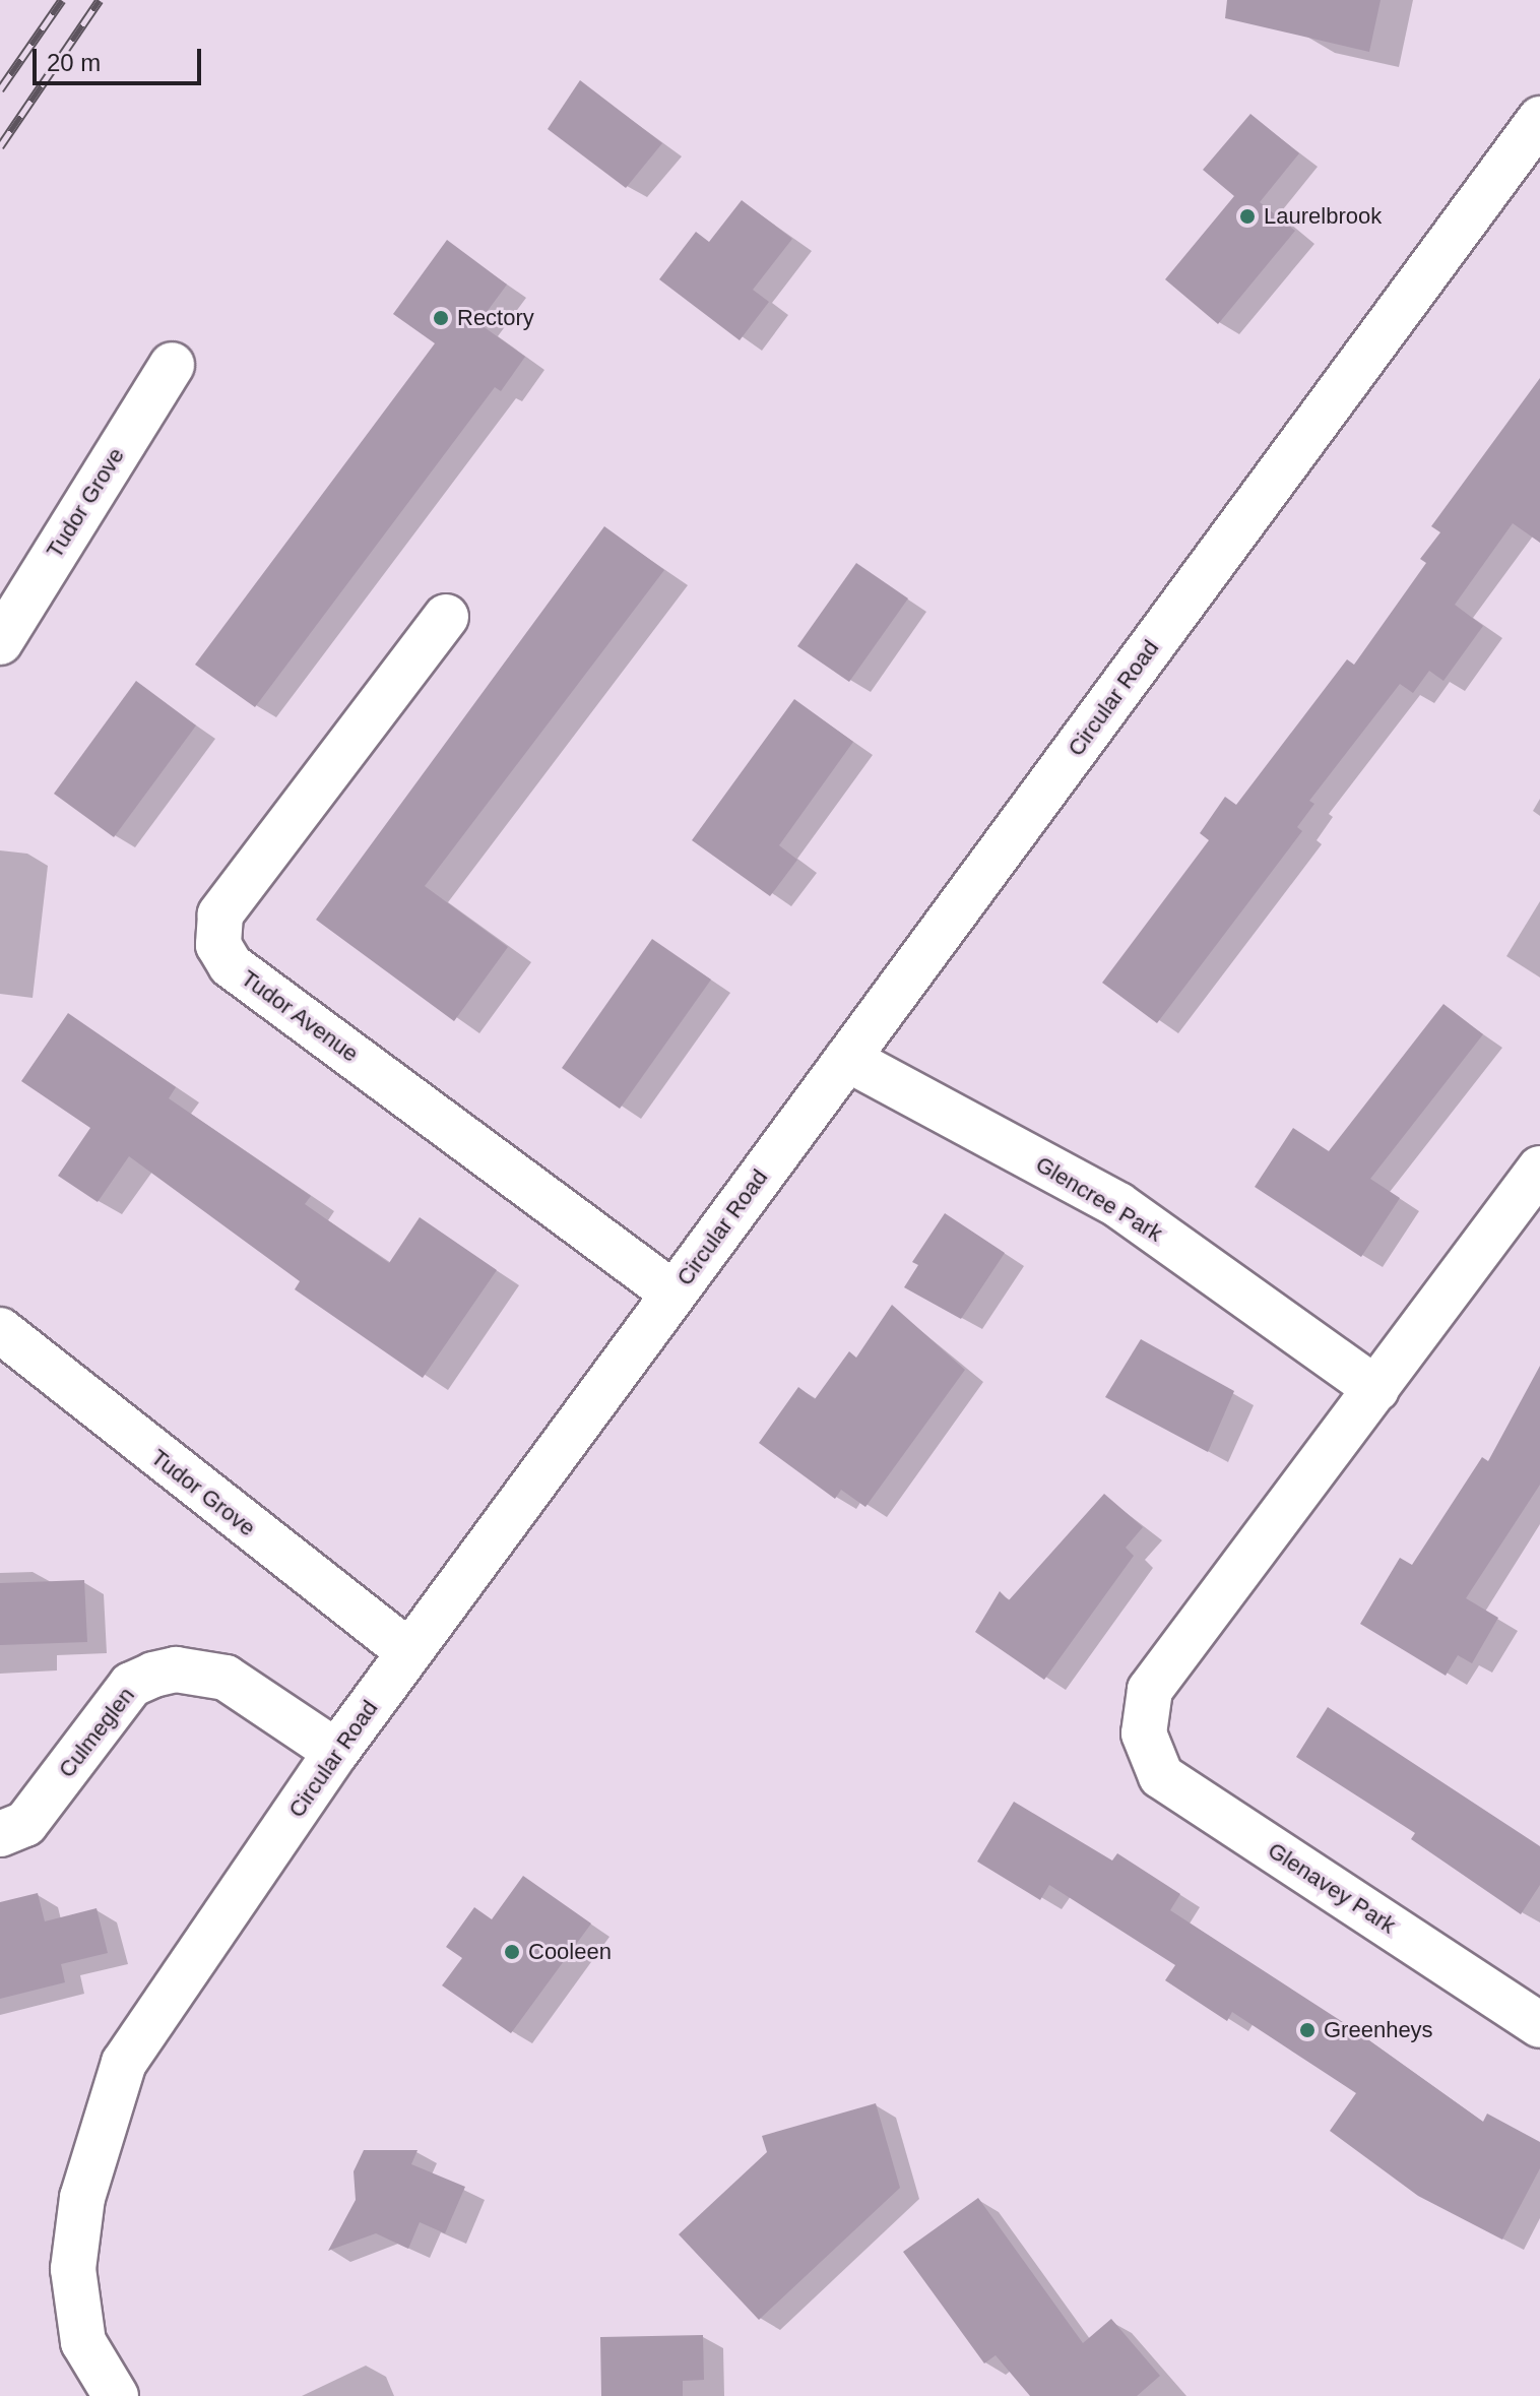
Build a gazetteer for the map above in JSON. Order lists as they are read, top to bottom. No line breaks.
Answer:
{"streets":{"street":["Tudor Grove","Circular Road","Tudor Avenue","Glencree Park","Culmeglen","Glenavey Park"]},"crossings":[["Tudor Grove","Circular Road"],["Circular Road","Tudor Avenue"],["Circular Road","Glencree Park"],["Circular Road","Culmeglen"],["Glencree Park","Glenavey Park"]],"places":["Laurelbrook","Rectory","Cooleen","Greenheys"],"scale_bar":"20 m"}
